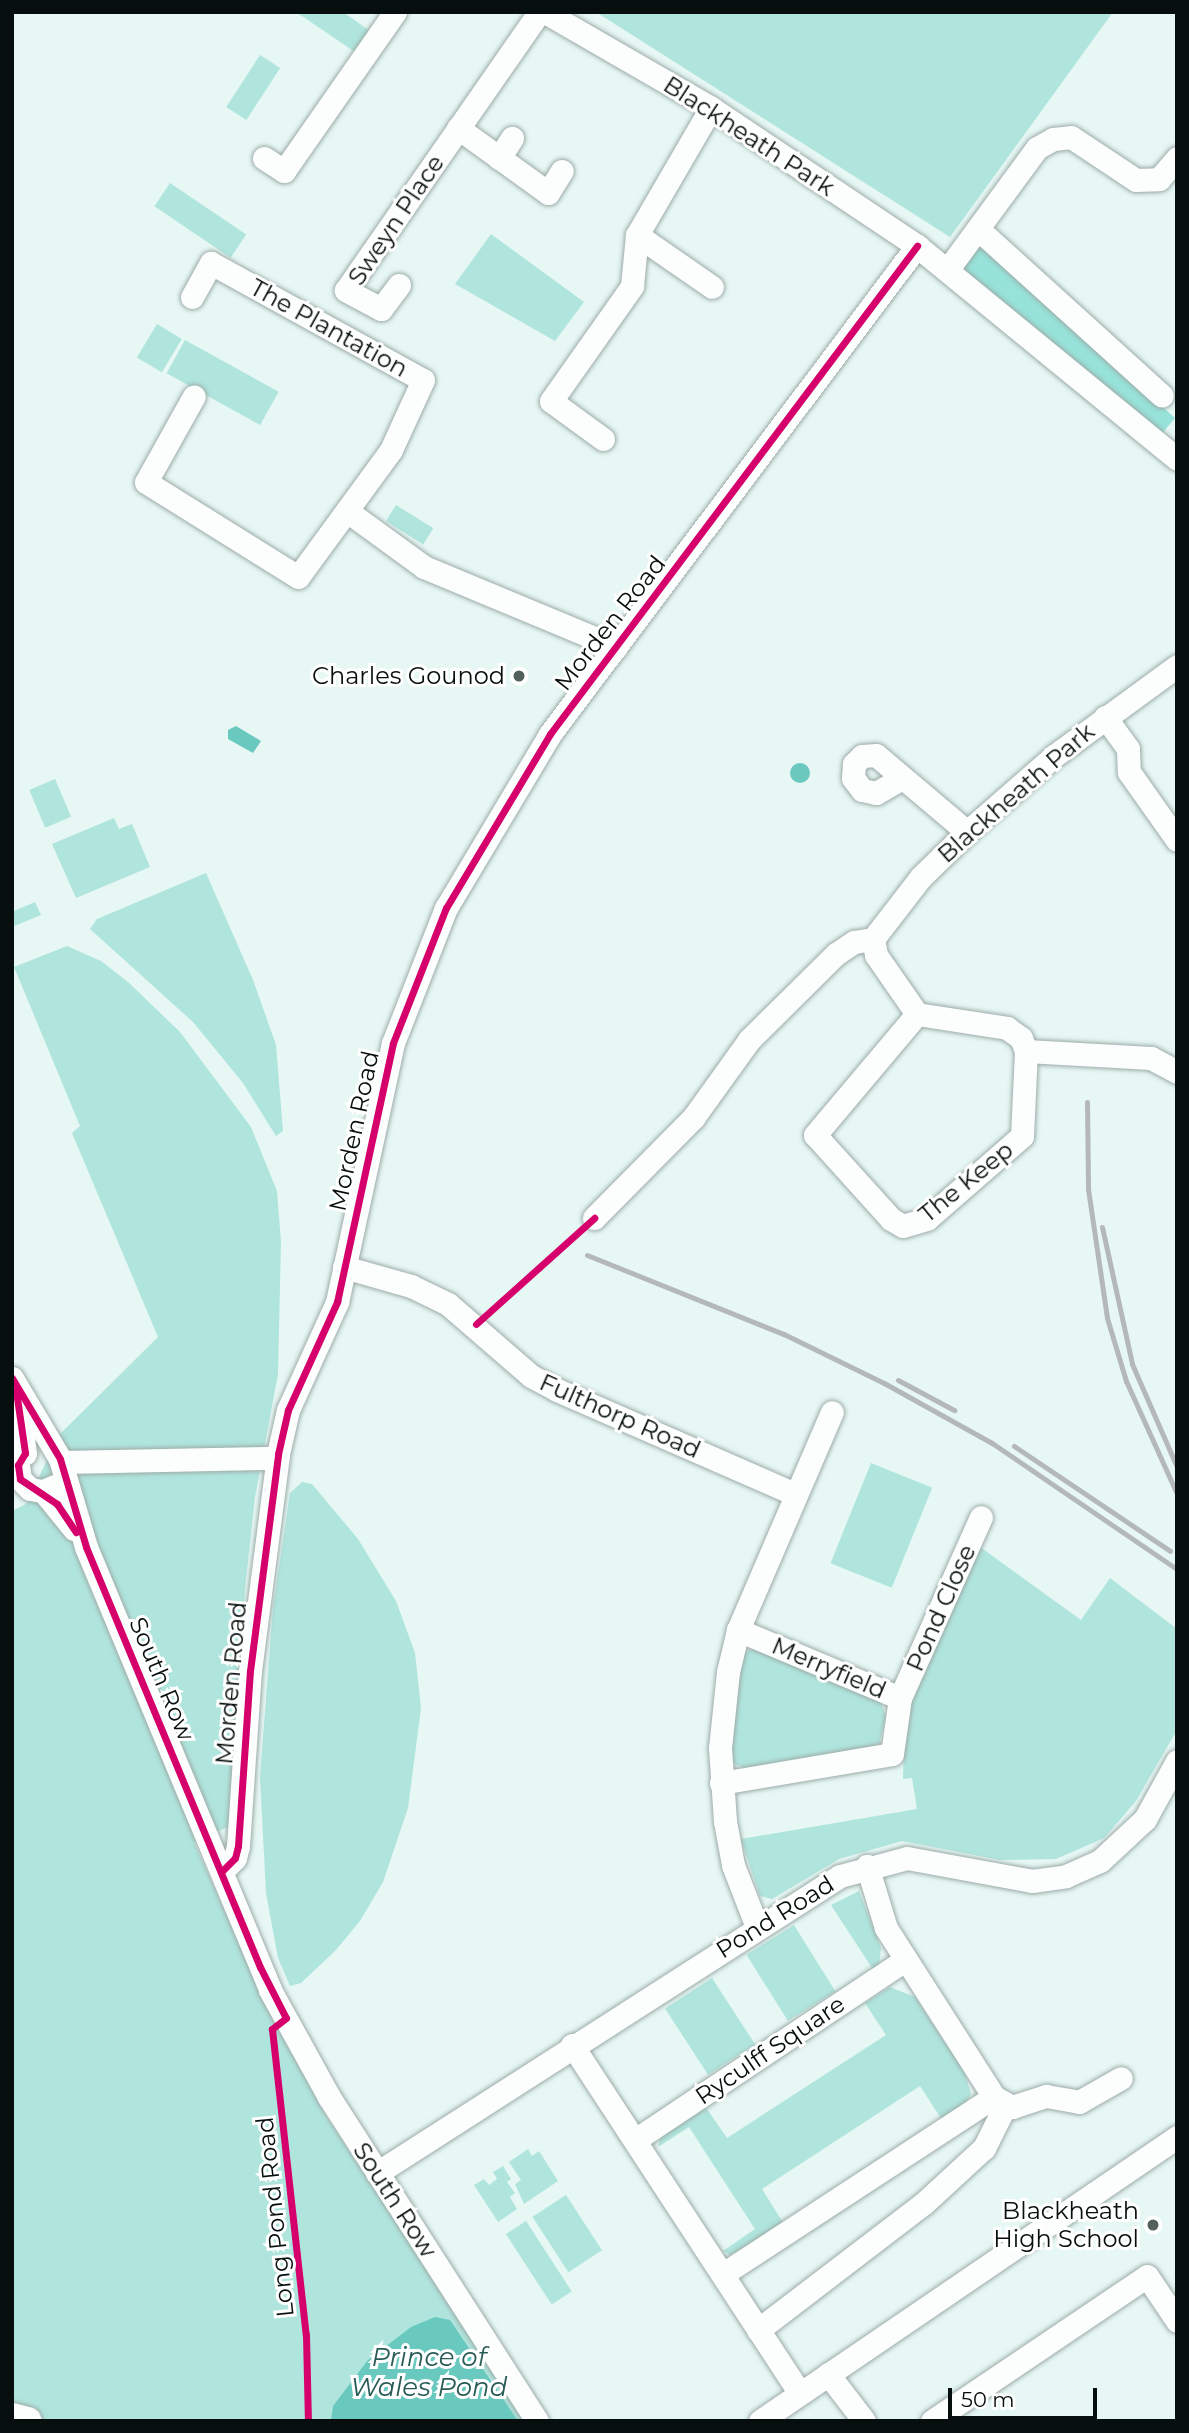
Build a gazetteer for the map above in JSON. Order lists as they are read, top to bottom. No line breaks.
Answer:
{"streets":{"street":["Blackheath Park","Sweyn Place","The Plantation","Morden Road","The Keep","Fulthorp Road","Pond Close","Merryfield","South Row","Pond Road","Ryculff Square"],"cycle path":["Long Pond Road"]},"crossings":[["Blackheath Park","Morden Road"],["Morden Road","Fulthorp Road"],["Morden Road","South Row"],["Pond Close","Merryfield"],["South Row","Pond Road"]],"water":["Prince of Wales Pond"],"places":["Charles Gounod","Blackheath High School"],"scale_bar":"50 m"}
